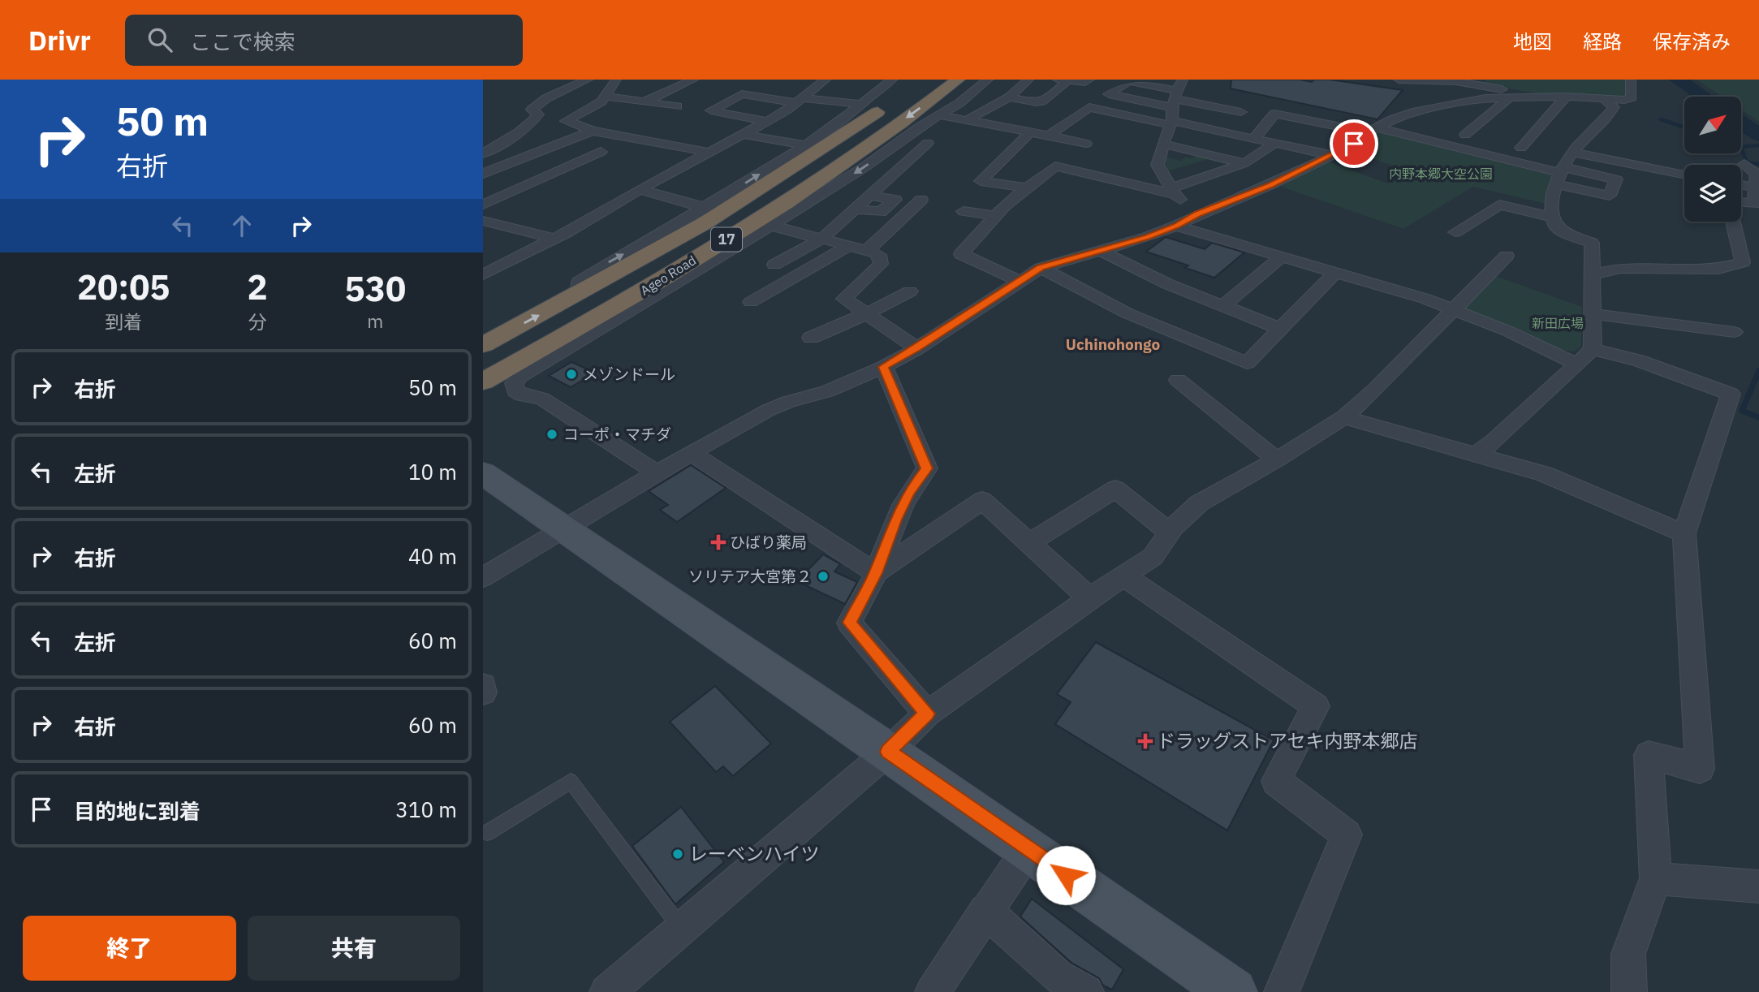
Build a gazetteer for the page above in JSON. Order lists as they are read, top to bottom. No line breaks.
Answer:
{"streets":{"highway":["17","Ageo Road"]},"districts":["Uchinohongo"],"parks":["内野本郷大空公園","新田広場"],"places":{"other":["メゾンドール","コーポ・マチダ","ソリテア大宮第２","レーベンハイツ"],"health":["ひばり薬局","ドラッグストアセキ内野本郷店"]},"north":"top right","page":{"header":"Drivr","search":"ここで検索","nav":["地図","経路","保存済み"],"turn":["50 m","右折"],"eta":["20:05","到着","2","分","530","m"],"list":[{"name":"右折","value":"50 m"},{"name":"左折","value":"10 m"},{"name":"右折","value":"40 m"},{"name":"左折","value":"60 m"},{"name":"右折","value":"60 m"},{"name":"目的地に到着","value":"310 m"}],"buttons":["終了","共有"]}}
